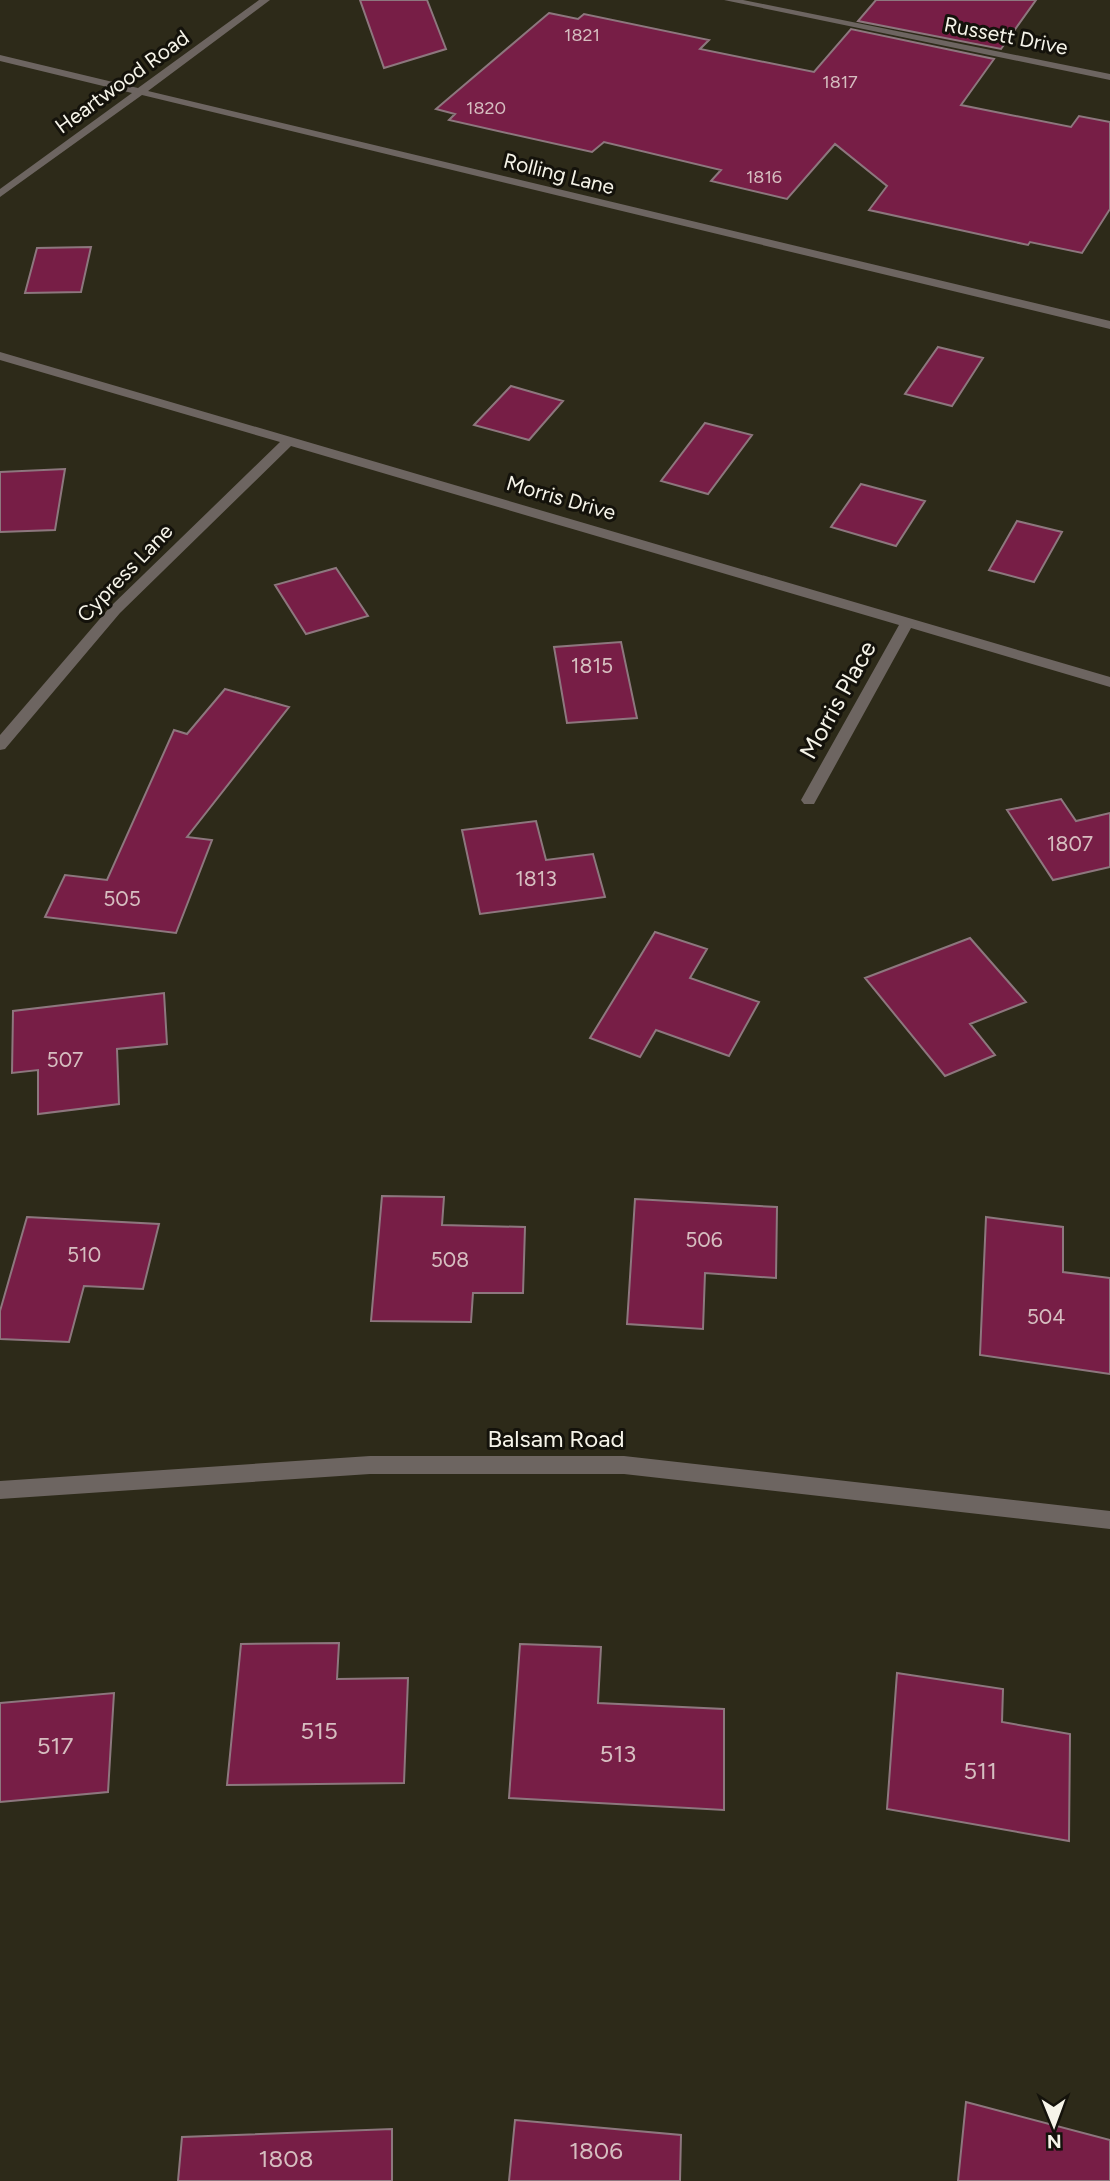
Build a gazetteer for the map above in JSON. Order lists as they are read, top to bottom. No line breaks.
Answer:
{"streets":{"street":["Russett Drive","Heartwood Road","Rolling Lane","Morris Drive","Cypress Lane","Morris Place","Balsam Road"]},"crossings":[["Heartwood Road","Rolling Lane"],["Morris Drive","Cypress Lane"],["Morris Drive","Morris Place"]],"house_numbers":["1821","1817","1820","1816","1815","1807","1813","505","507","506","510","508","504","515","517","513","511","1806","1808"],"north":"bottom"}
